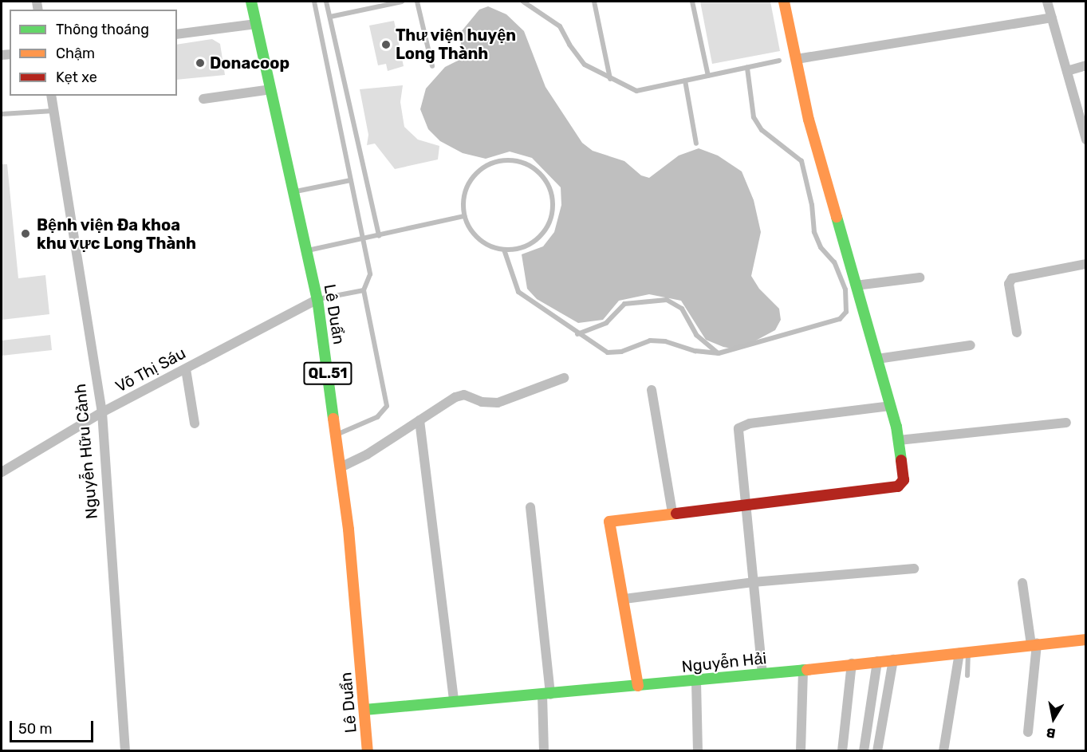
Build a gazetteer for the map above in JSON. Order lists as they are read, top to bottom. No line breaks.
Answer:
{"streets":{"street":["Lê Duẩn","Võ Thị Sáu","QL.51","Nguyễn Hữu Cảnh","Nguyễn Hải"]},"crossings":[["Lê Duẩn","Võ Thị Sáu"],["Lê Duẩn","Nguyễn Hải"],["Võ Thị Sáu","Nguyễn Hữu Cảnh"]],"places":["Thư viện huyện Long Thành","Donacoop","Bệnh viện Đa khoa khu vực Long Thành"],"legend":["Thông thoáng","Chậm","Kẹt xe"],"scale_bar":"50 m","north":"bottom"}
